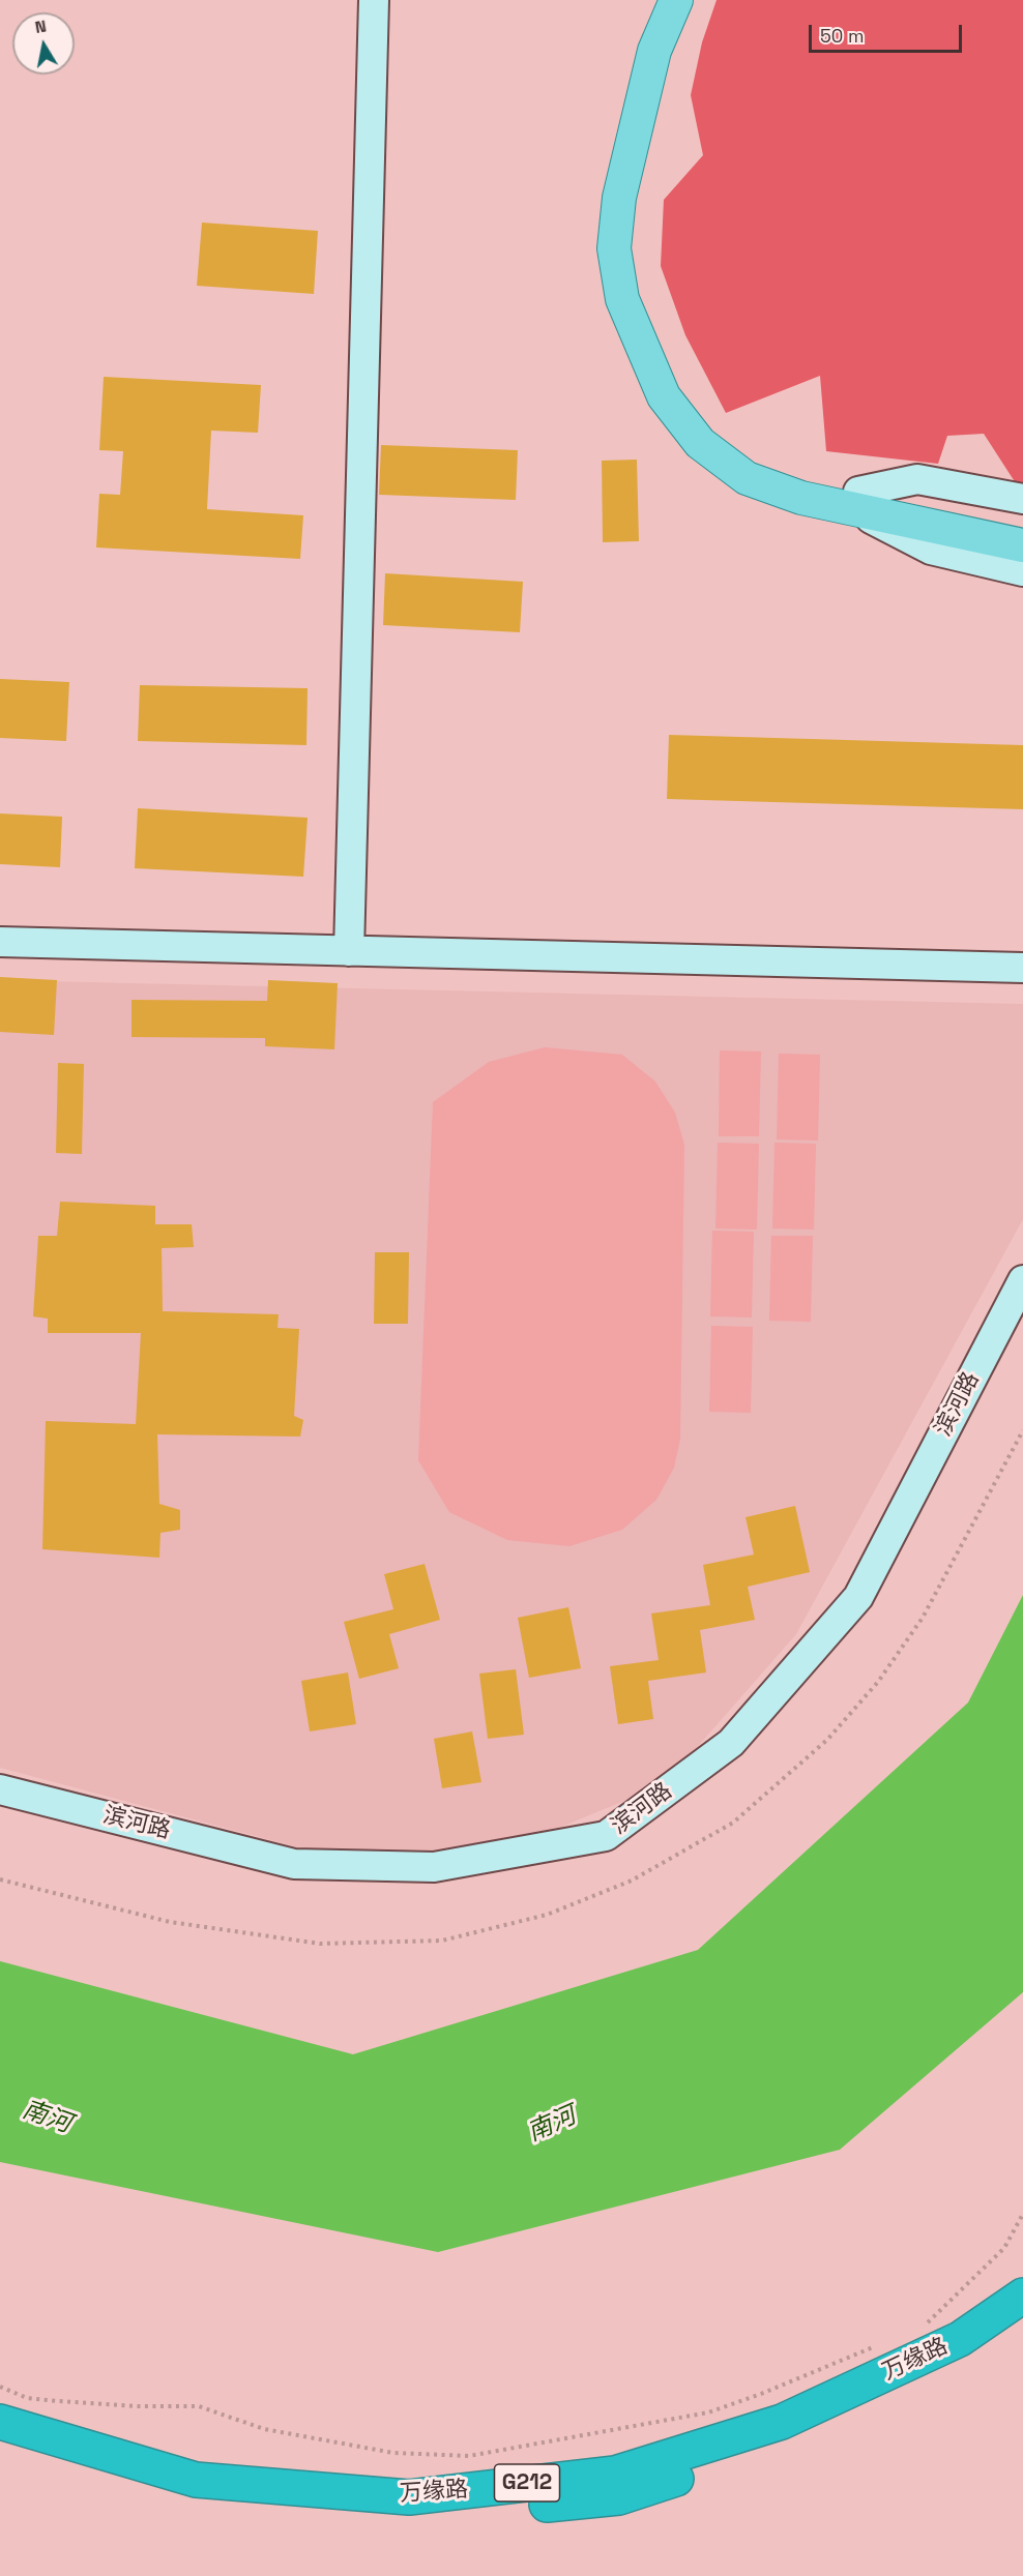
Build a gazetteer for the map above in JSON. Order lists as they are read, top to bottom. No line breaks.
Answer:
{"streets":{"highway":["万缘路","G212"],"street":["滨河路"]},"water":["南河"],"scale_bar":"50 m","north":"top"}
